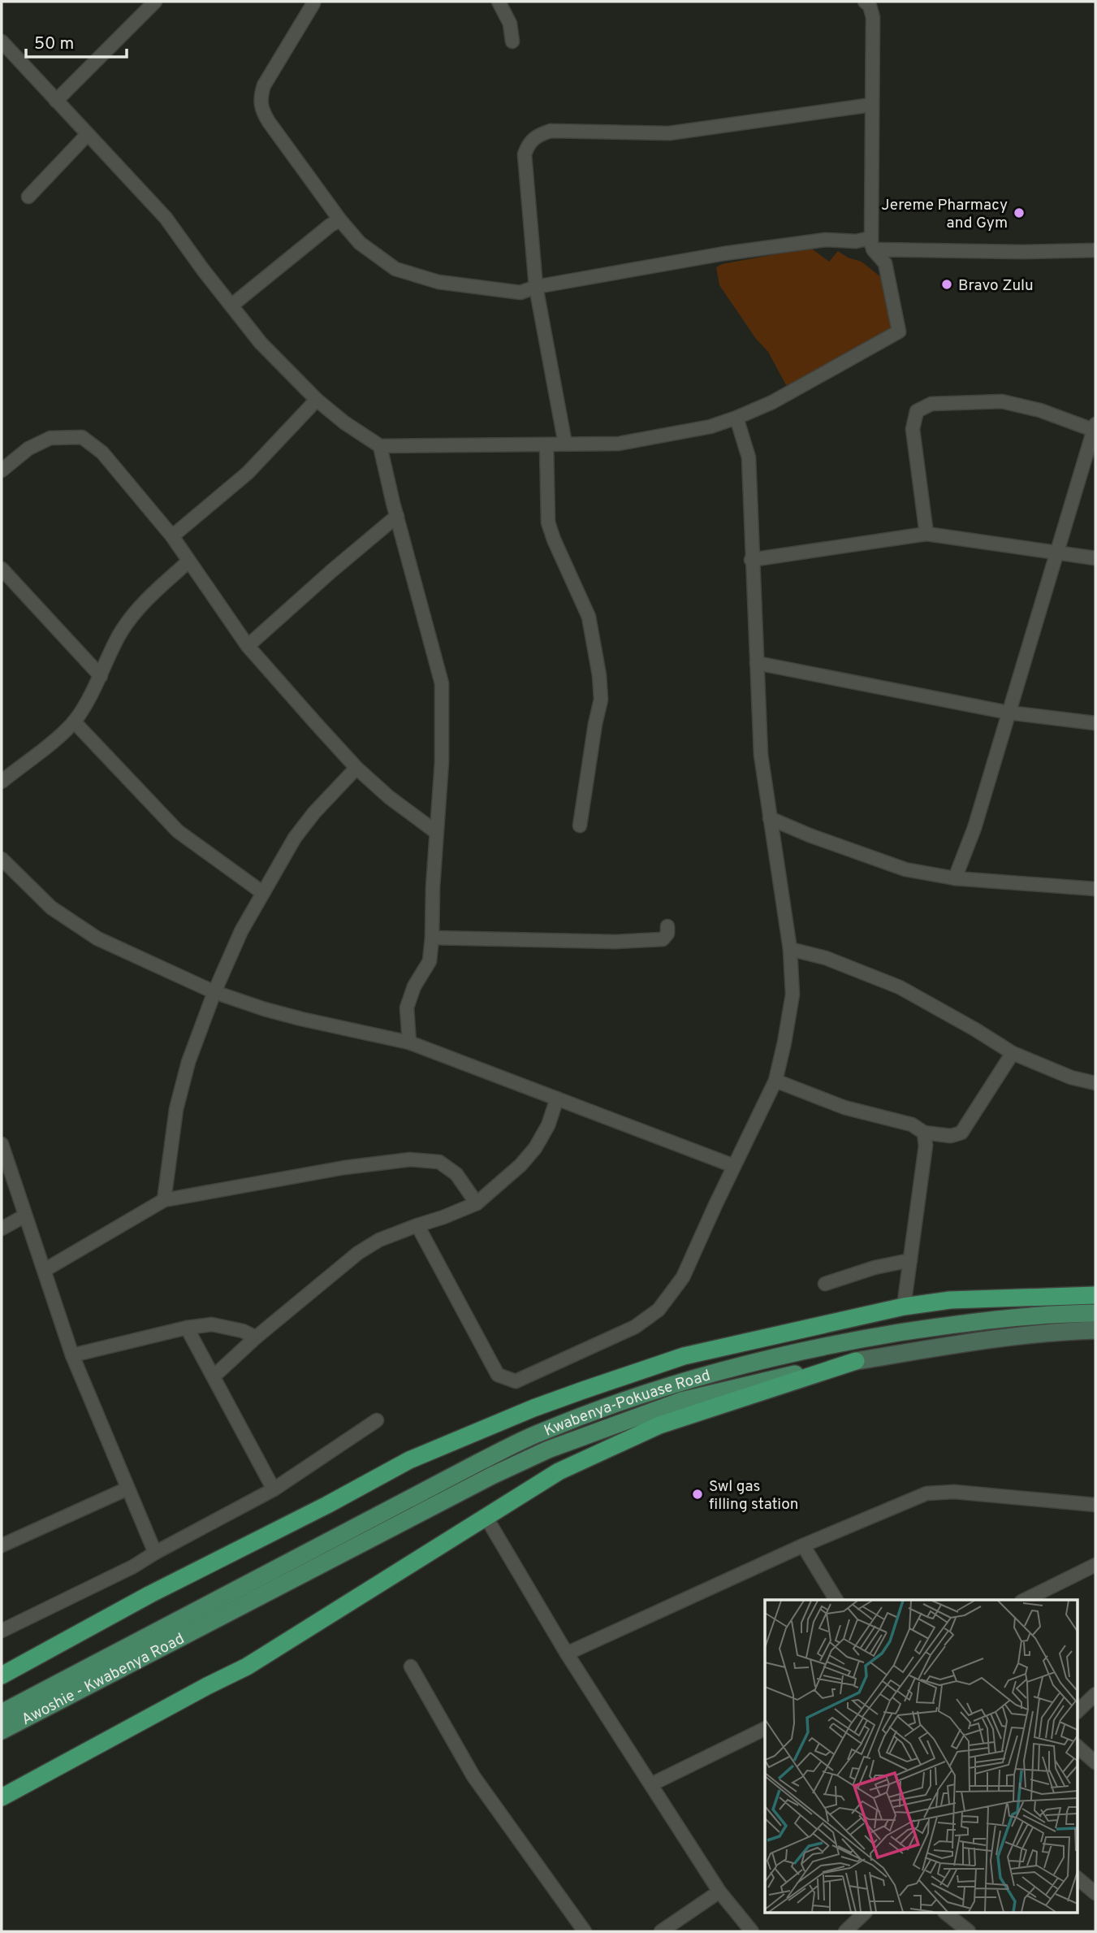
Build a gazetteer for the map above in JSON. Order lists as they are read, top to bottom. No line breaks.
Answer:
{"streets":{"main road":["Kwabenya-Pokuase Road","Awoshie - Kwabenya Road"]},"crossings":[["Kwabenya-Pokuase Road","Awoshie - Kwabenya Road"]],"places":["Jereme Pharmacy and Gym","Bravo Zulu","Swl gas filling station"],"scale_bar":"50 m"}
